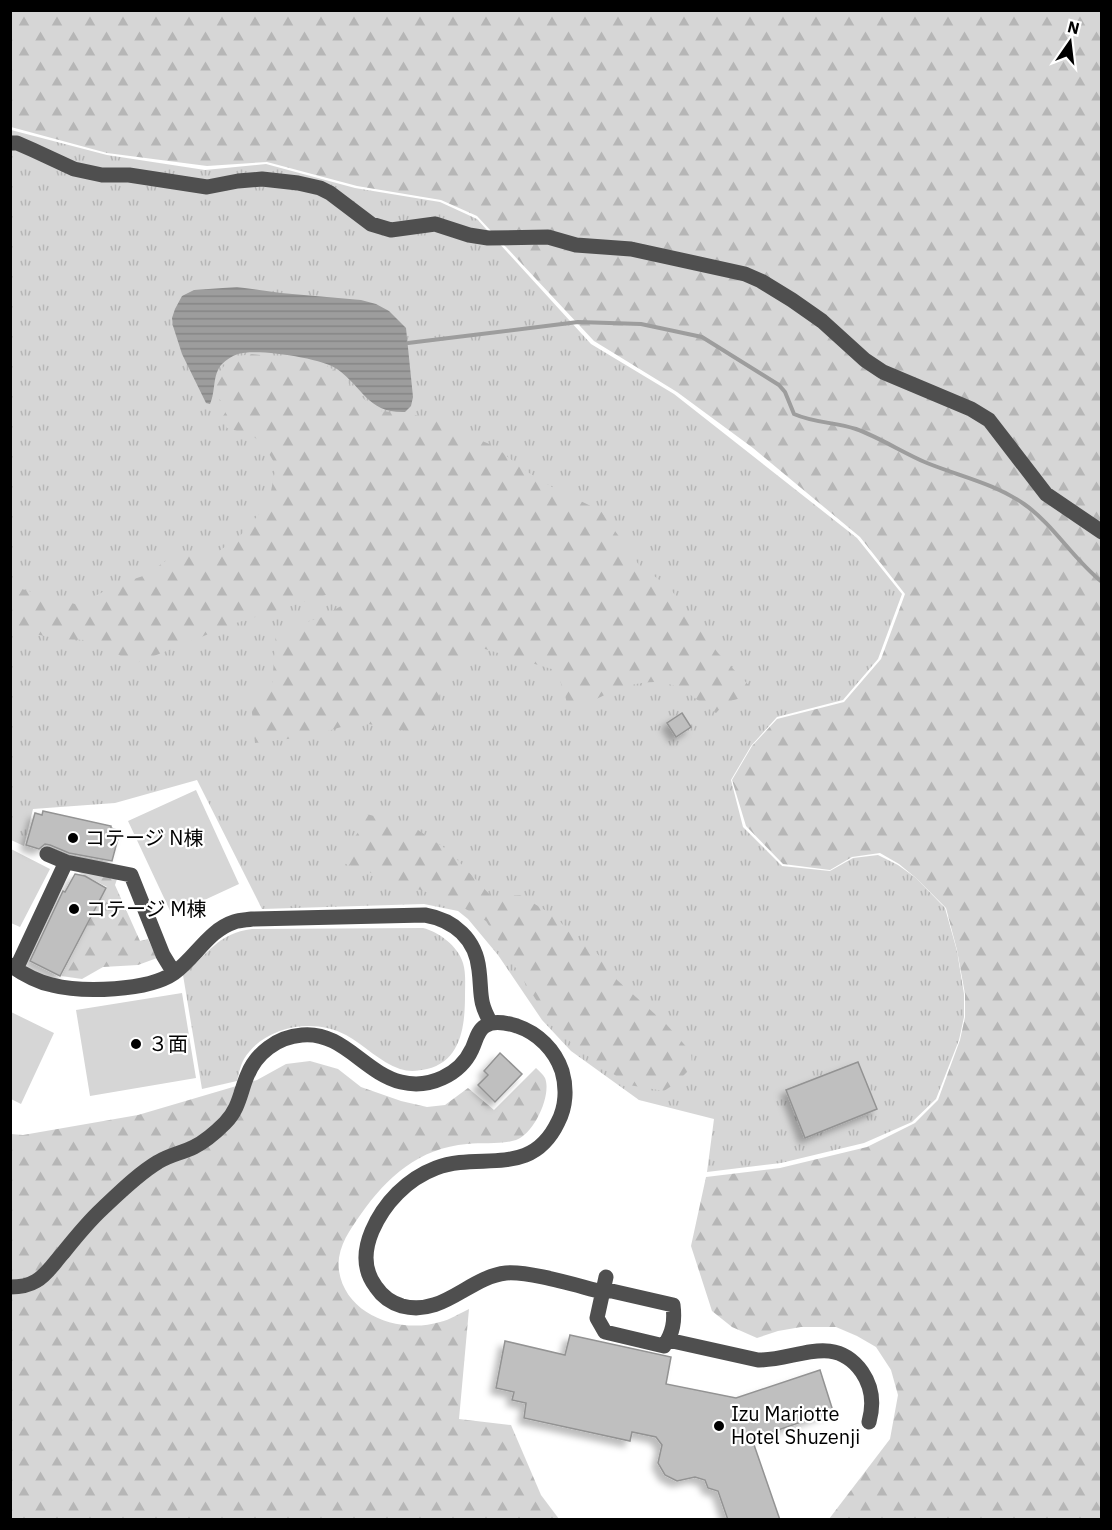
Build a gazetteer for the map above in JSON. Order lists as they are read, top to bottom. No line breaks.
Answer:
{"places":["コテージ N棟","コテージ M棟","３面","Izu Mariotte Hotel Shuzenji"],"north":"top"}
